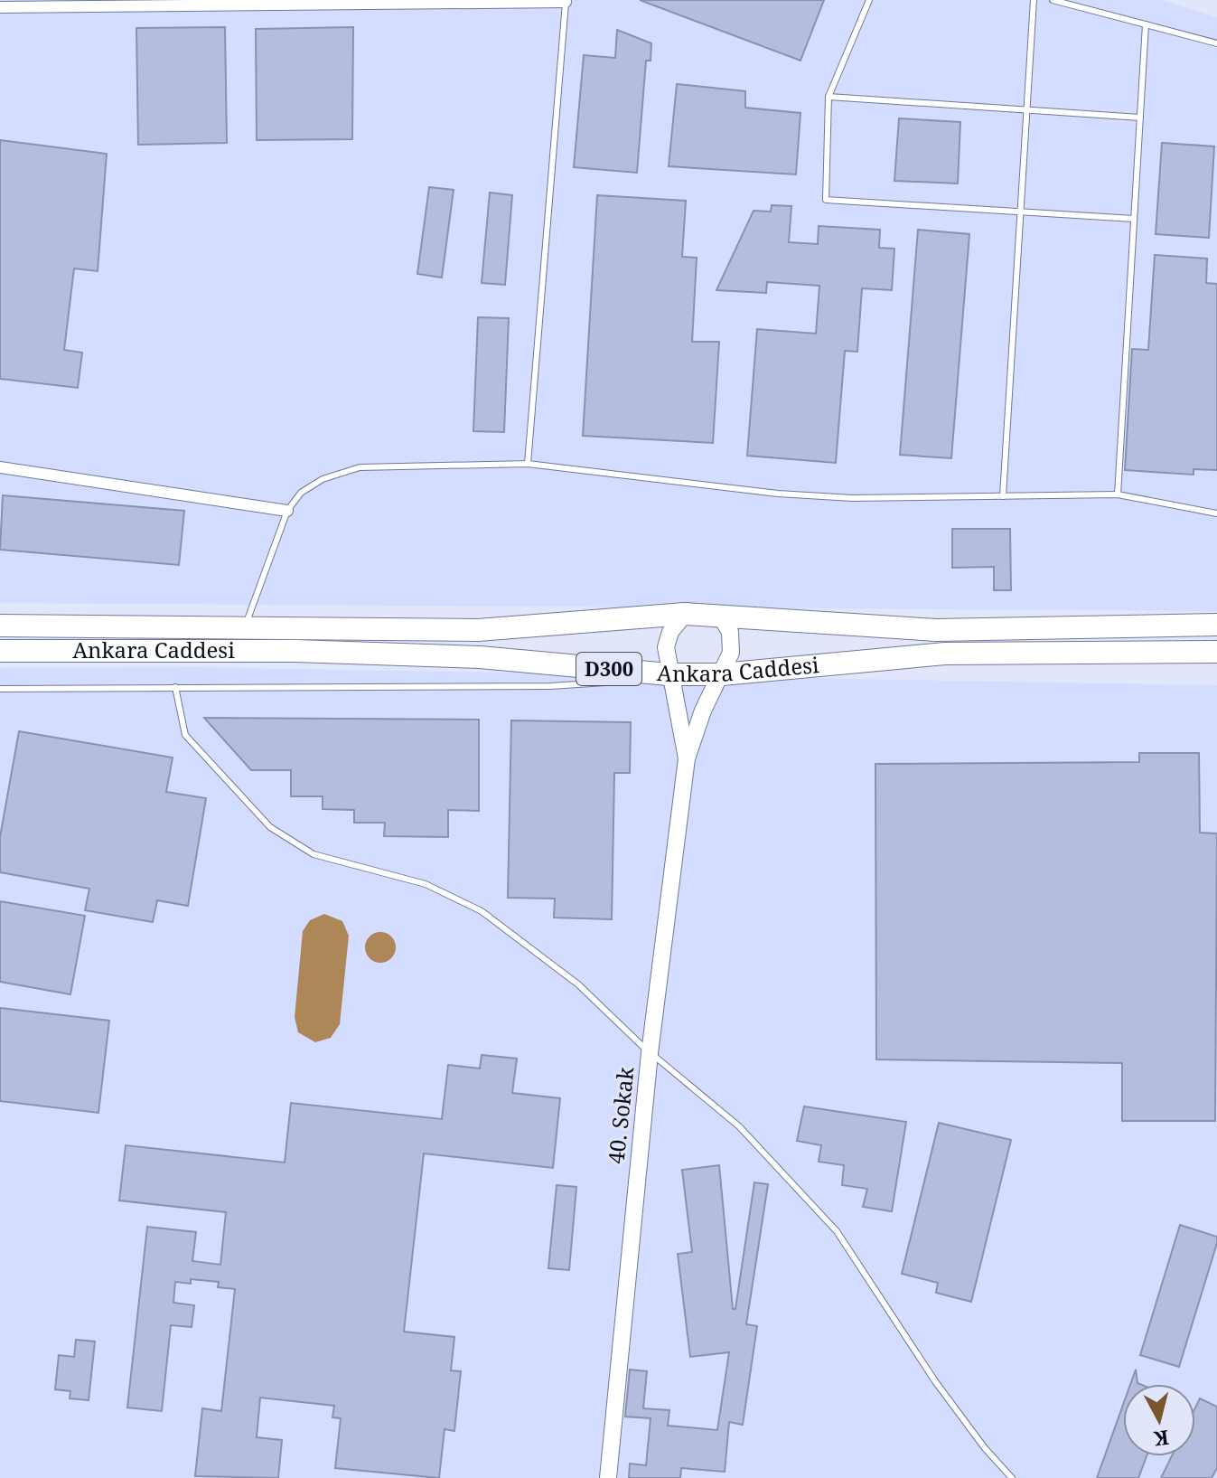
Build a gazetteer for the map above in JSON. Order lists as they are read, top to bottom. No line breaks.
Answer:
{"streets":{"highway":["Ankara Caddesi","D300"],"street":["40. Sokak"]},"north":"bottom"}
